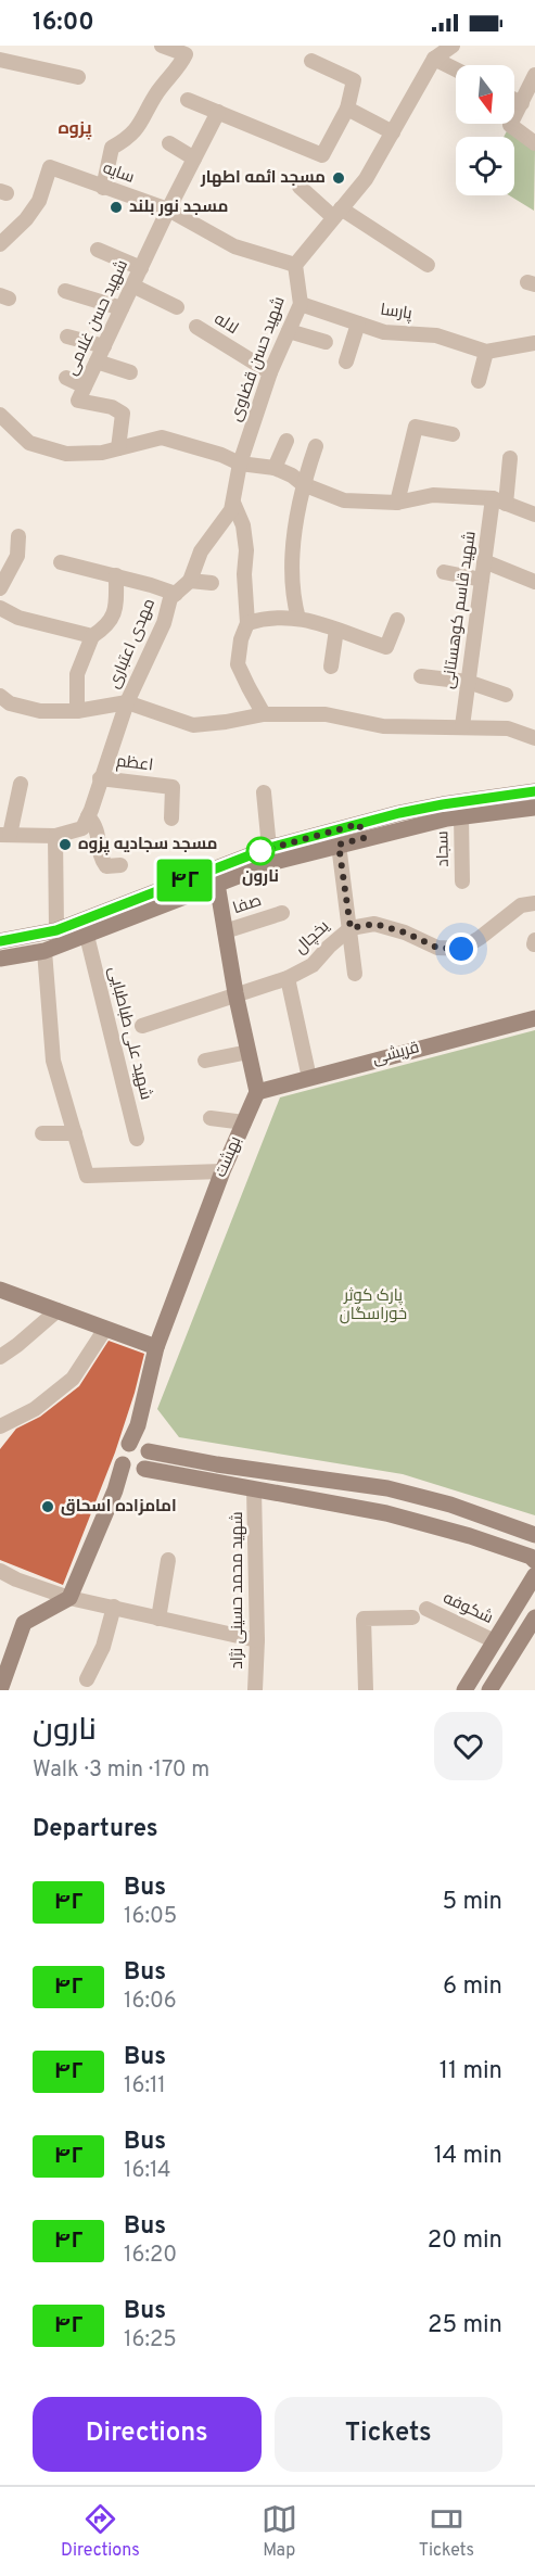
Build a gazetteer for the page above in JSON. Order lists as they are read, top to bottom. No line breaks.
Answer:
{"streets":{"street":["سایه","پارسا","شهید حسن غلامی","لاله","شهید حسن قضاوی","شهید قاسم کوهستانی","مهدی اعتباری","اعظم","سجاد","صفا","یخچال","شهید علی طباطبایی","قریشی","بهشت","شهید محمد حسینی نژاد","شکوفه"]},"crossings":[["سایه","شهید حسن غلامی"],["سایه","شهید حسن قضاوی"],["پارسا","شهید حسن قضاوی"],["لاله","شهید حسن قضاوی"],["شهید حسن قضاوی","مهدی اعتباری"],["مهدی اعتباری","اعظم"],["قریشی","بهشت"]],"districts":["پزوه"],"parks":["پارک کوثر خوراسگان"],"places":["مسجد ائمه اطهار","مسجد نور بلند","مسجد سجادیه پزوه","نارون","امامزاده اسحاق"],"lines":["bus line ۴۲"],"north":"bottom","page":{"status":"16:00","on_map":"۴۲","heading":[["نارون","Walk · 3 min · 170 m"],"Departures"],"list":[{"mark":"۴۲","name":"Bus","note":"16:05","value":"5 min"},{"mark":"۴۲","name":"Bus","note":"16:06","value":"6 min"},{"mark":"۴۲","name":"Bus","note":"16:11","value":"11 min"},{"mark":"۴۲","name":"Bus","note":"16:14","value":"14 min"},{"mark":"۴۲","name":"Bus","note":"16:20","value":"20 min"},{"mark":"۴۲","name":"Bus","note":"16:25","value":"25 min"}],"buttons":["Directions","Tickets"],"tabs":["Directions","Map","Tickets"]}}
